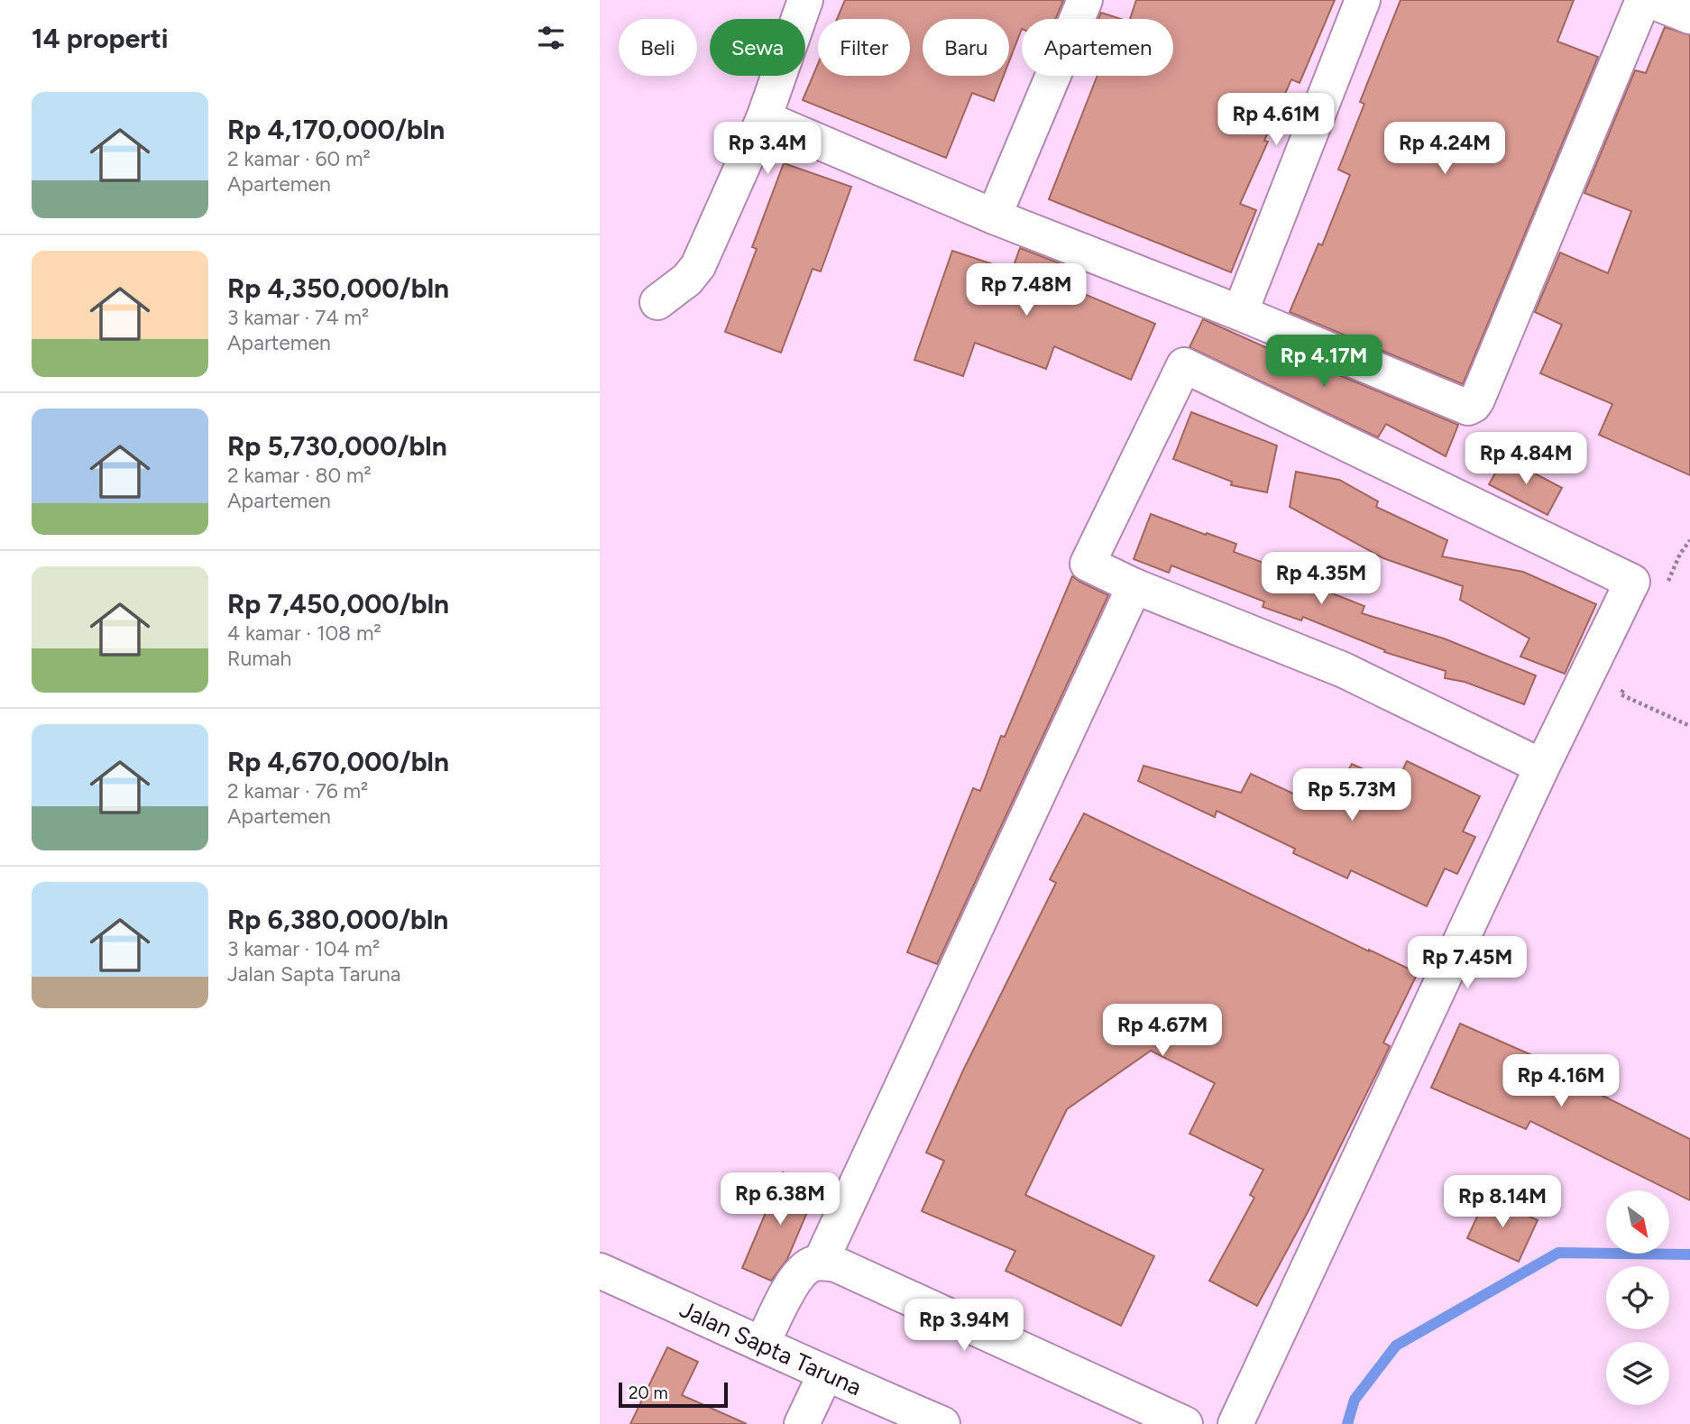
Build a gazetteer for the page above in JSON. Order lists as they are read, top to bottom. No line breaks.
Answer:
{"streets":{"street":["Jalan Sapta Taruna"]},"scale_bar":"20 m","north":"bottom right","page":{"heading":"14 properti","chip":["Beli","Sewa","Filter","Baru","Apartemen"],"list":[{"name":"Rp 4,170,000/bln","note":"2 kamar · 60 m² · Apartemen"},{"name":"Rp 4,350,000/bln","note":"3 kamar · 74 m² · Apartemen"},{"name":"Rp 5,730,000/bln","note":"2 kamar · 80 m² · Apartemen"},{"name":"Rp 7,450,000/bln","note":"4 kamar · 108 m² · Rumah"},{"name":"Rp 4,670,000/bln","note":"2 kamar · 76 m² · Apartemen"},{"name":"Rp 6,380,000/bln","note":"3 kamar · 104 m² · Jalan Sapta Taruna"}],"price":["Rp 4.61M","Rp 3.4M","Rp 4.24M","Rp 7.48M","Rp 4.17M","Rp 4.84M","Rp 4.35M","Rp 5.73M","Rp 7.45M","Rp 4.67M","Rp 4.16M","Rp 6.38M","Rp 8.14M","Rp 3.94M"],"scale":"20 m"}}
